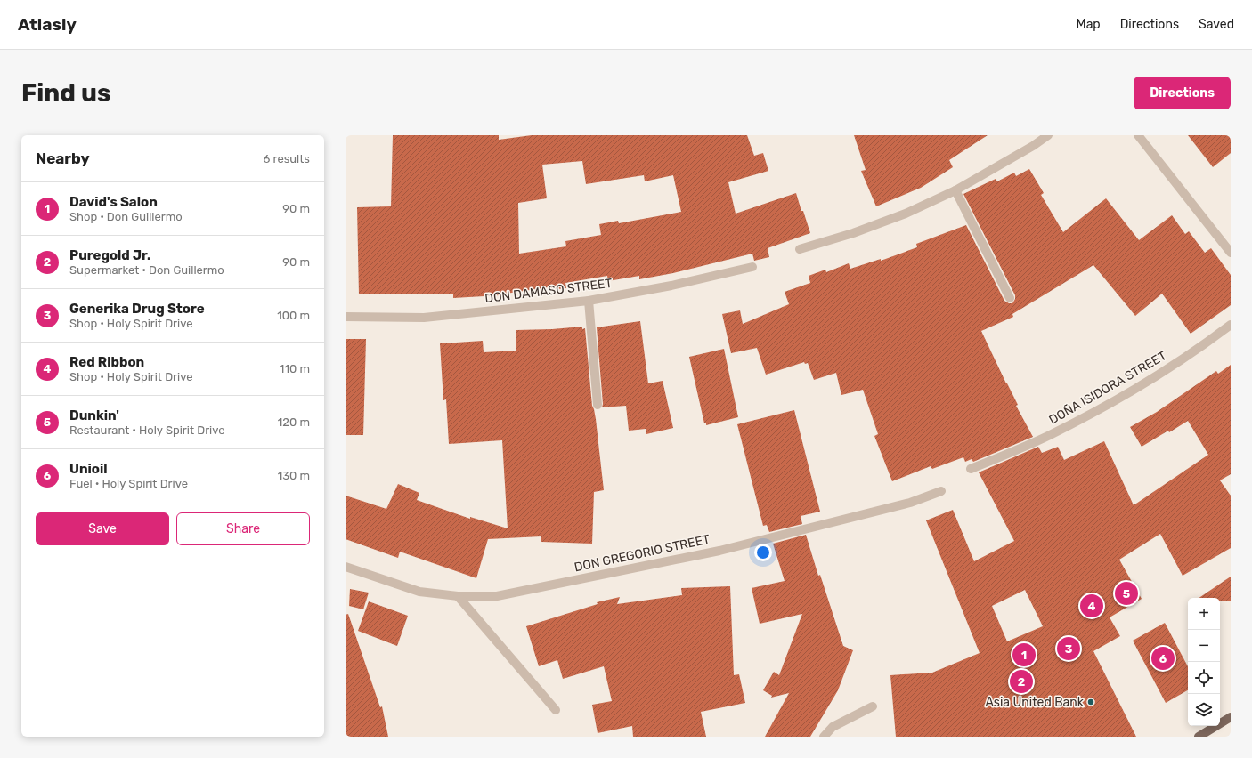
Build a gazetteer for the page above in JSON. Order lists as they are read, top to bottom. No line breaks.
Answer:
{"streets":{"street":["DON DAMASO STREET","DOÑA ISIDORA STREET","DON GREGORIO STREET"]},"places":["Asia United Bank"],"page":{"header":"Atlasly","nav":["Map","Directions","Saved"],"buttons":["Directions",["Save","Share"]],"title":"Find us","heading":["Nearby","6 results"],"list":[{"mark":"1","name":"David's Salon","note":"Shop · Don Guillermo","value":"90 m"},{"mark":"2","name":"Puregold Jr.","note":"Supermarket · Don Guillermo","value":"90 m"},{"mark":"3","name":"Generika Drug Store","note":"Shop · Holy Spirit Drive","value":"100 m"},{"mark":"4","name":"Red Ribbon","note":"Shop · Holy Spirit Drive","value":"110 m"},{"mark":"5","name":"Dunkin'","note":"Restaurant · Holy Spirit Drive","value":"120 m"},{"mark":"6","name":"Unioil","note":"Fuel · Holy Spirit Drive","value":"130 m"}],"pins":["5","4","3","1","6","2"],"map_buttons":["+","−"]}}
